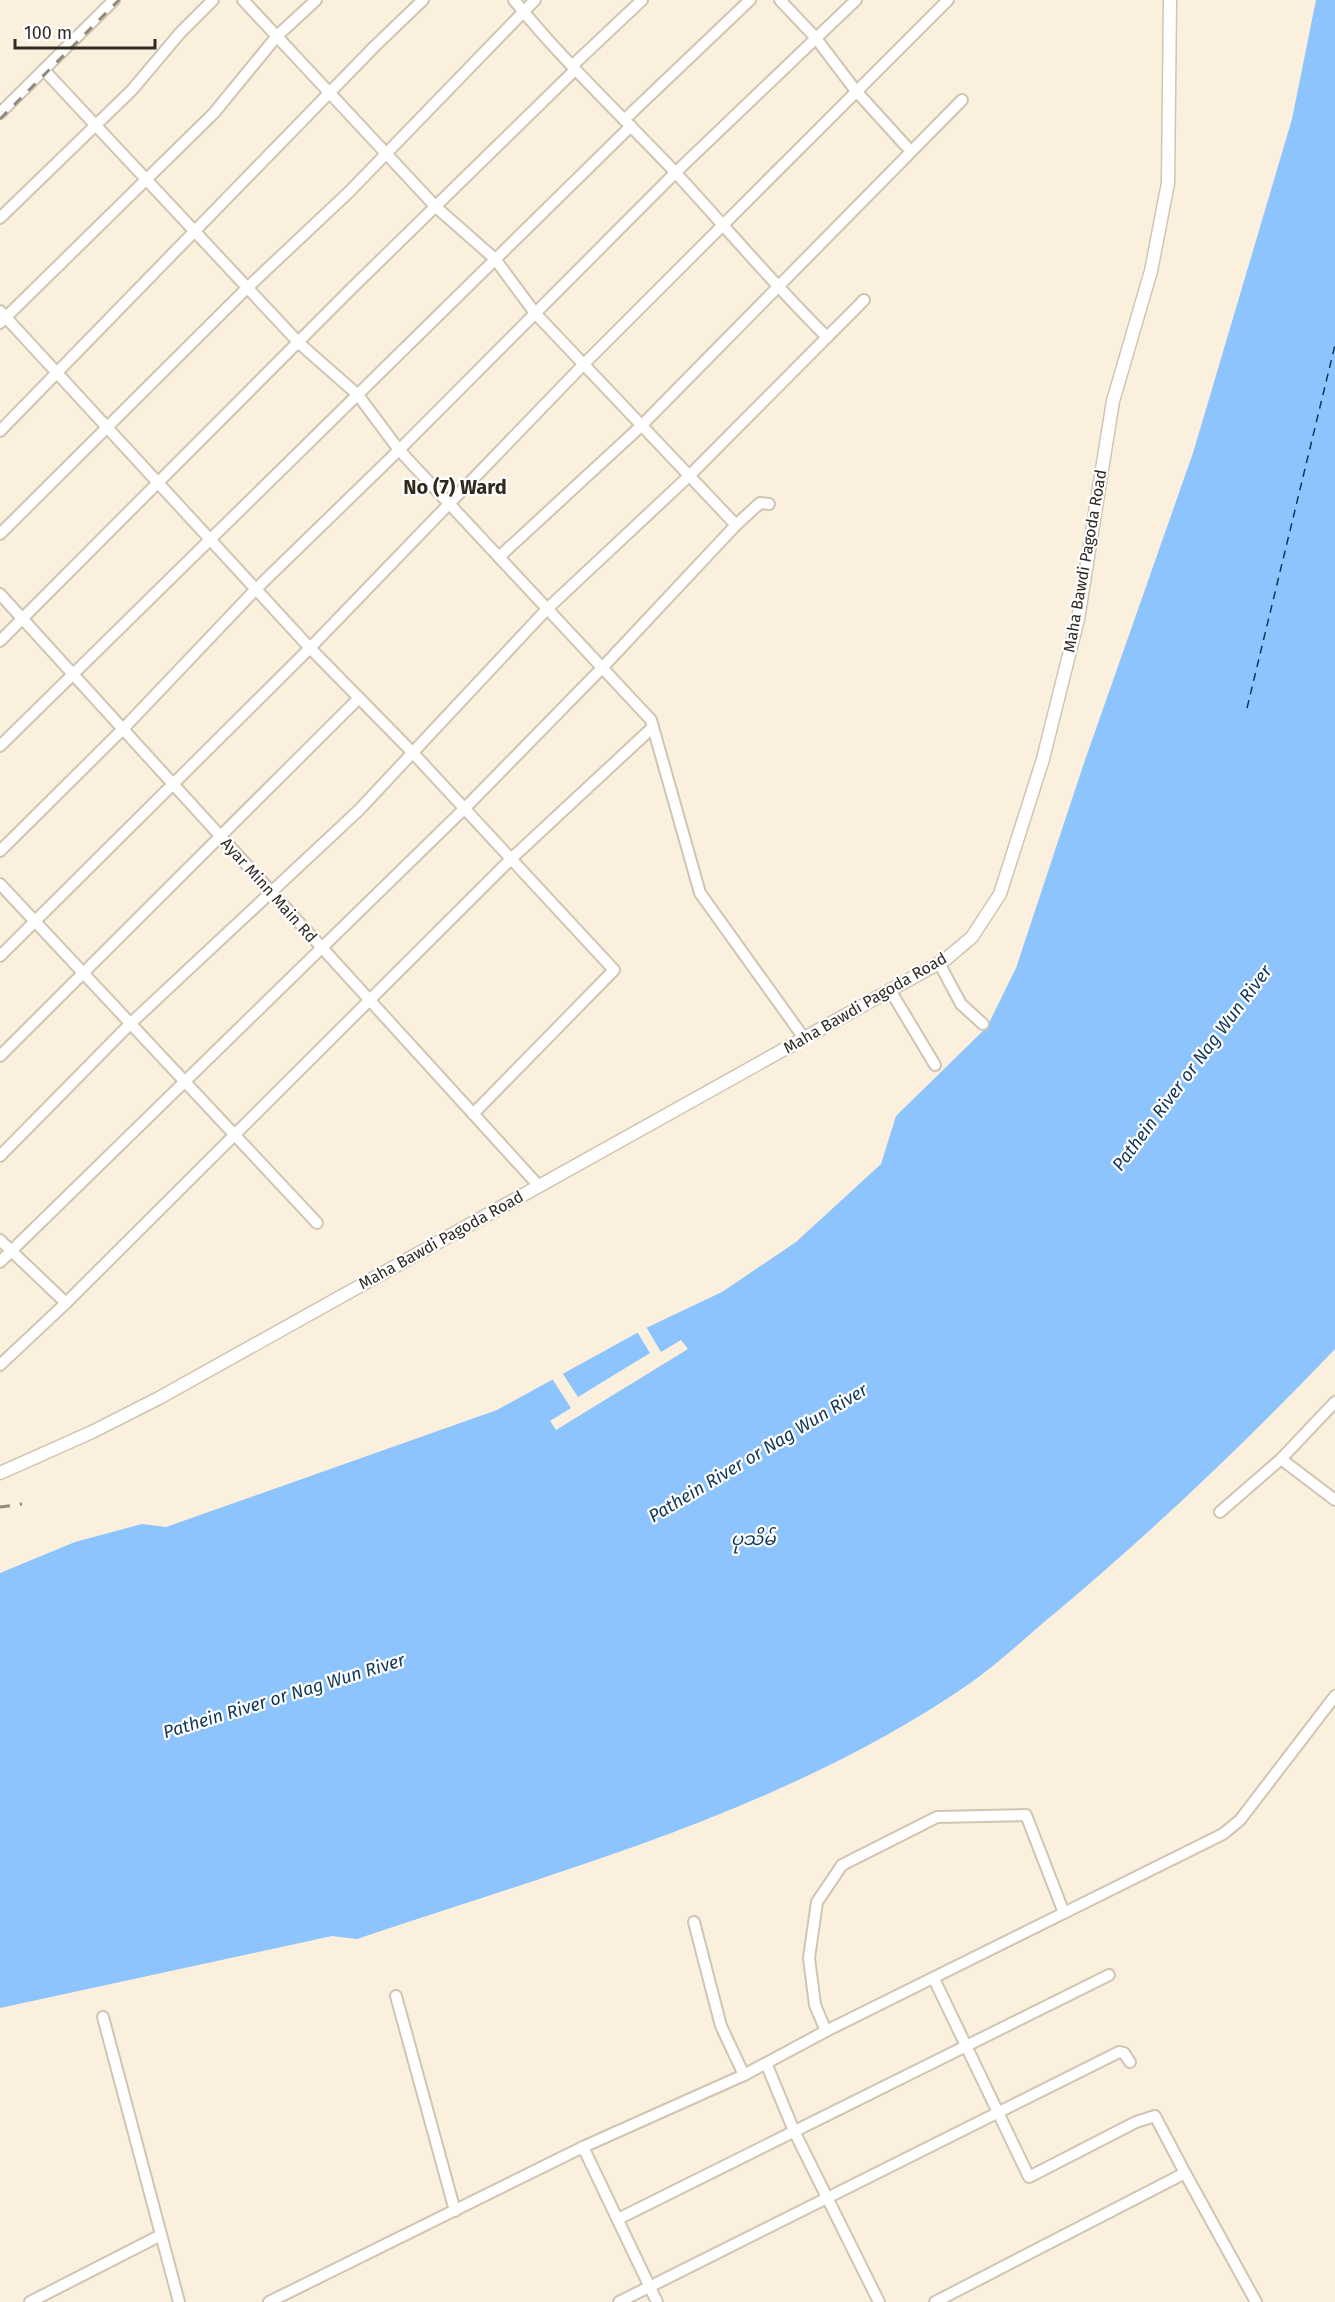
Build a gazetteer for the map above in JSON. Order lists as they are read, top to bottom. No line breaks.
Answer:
{"streets":{"street":["Maha Bawdi Pagoda Road","Ayar Minn Main Rd"]},"crossings":[["Maha Bawdi Pagoda Road","Ayar Minn Main Rd"]],"districts":["No (7) Ward"],"water":["Pathein River or Nag Wun River","ပုသိမ်"],"scale_bar":"100 m"}
